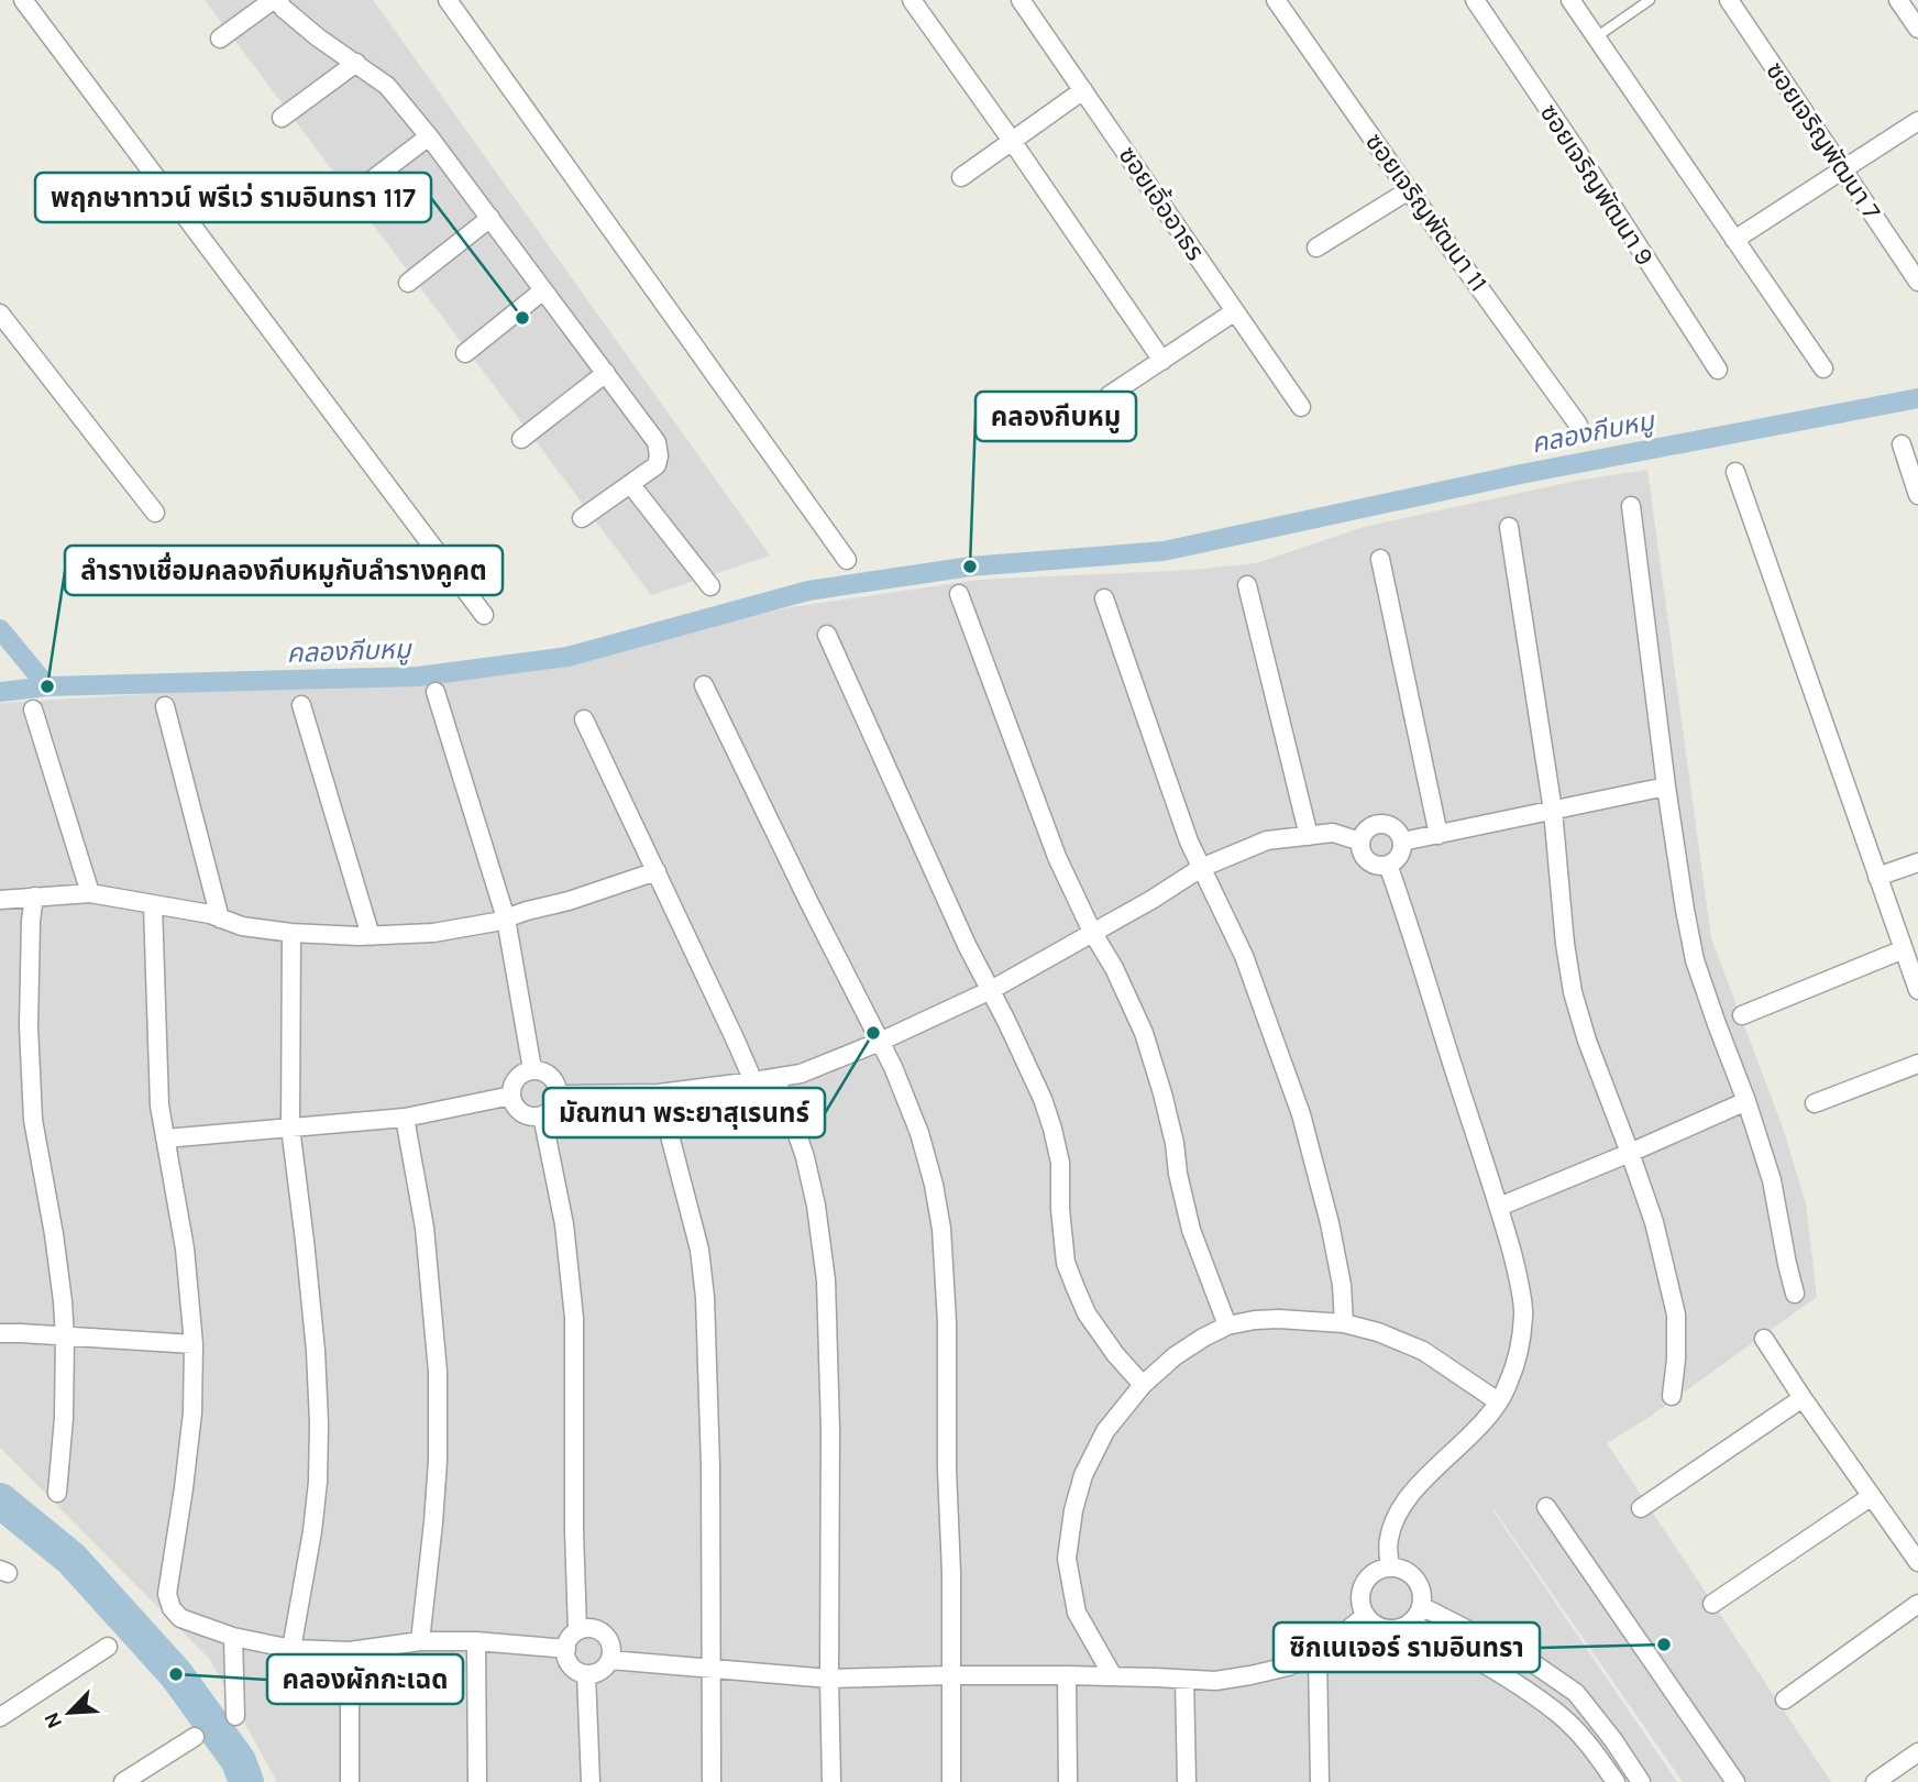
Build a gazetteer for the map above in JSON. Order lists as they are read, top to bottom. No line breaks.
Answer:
{"streets":{"street":["ซอยเจริญพัฒนา 7","ซอยเจริญพัฒนา 9","ซอยเอิ้ออาธร","ซอยเจริญพัฒนา 11"]},"water":["คลองกีบหมู"],"places":["พฤกษาทาวน์ พรีเว่ รามอินทรา 117","คลองกีบหมู","ลำรางเชื่อมคลองกีบหมูกับลำรางคูคต","มัณฑนา พระยาสุเรนทร์","ซิกเนเจอร์ รามอินทรา","คลองผักกะเฉด"],"north":"bottom left"}
